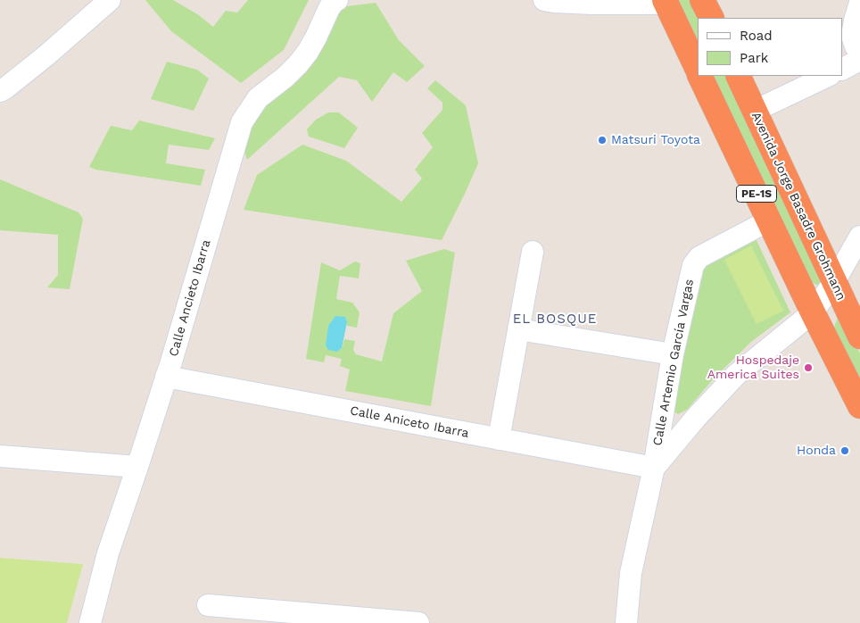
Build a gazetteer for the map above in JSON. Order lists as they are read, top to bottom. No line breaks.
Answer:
{"streets":{"highway":["PE-1S","Avenida Jorge Basadre Grohmann"],"street":["Calle Ancieto Ibarra","Calle Artemio García Vargas","Calle Aniceto Ibarra"]},"crossings":[["PE-1S","Calle Artemio García Vargas"],["Avenida Jorge Basadre Grohmann","Calle Artemio García Vargas"],["Calle Ancieto Ibarra","Calle Aniceto Ibarra"],["Calle Artemio García Vargas","Calle Aniceto Ibarra"]],"districts":["EL BOSQUE"],"places":["Matsuri Toyota","Hospedaje America Suites","Honda"],"legend":["Road","Park"]}
